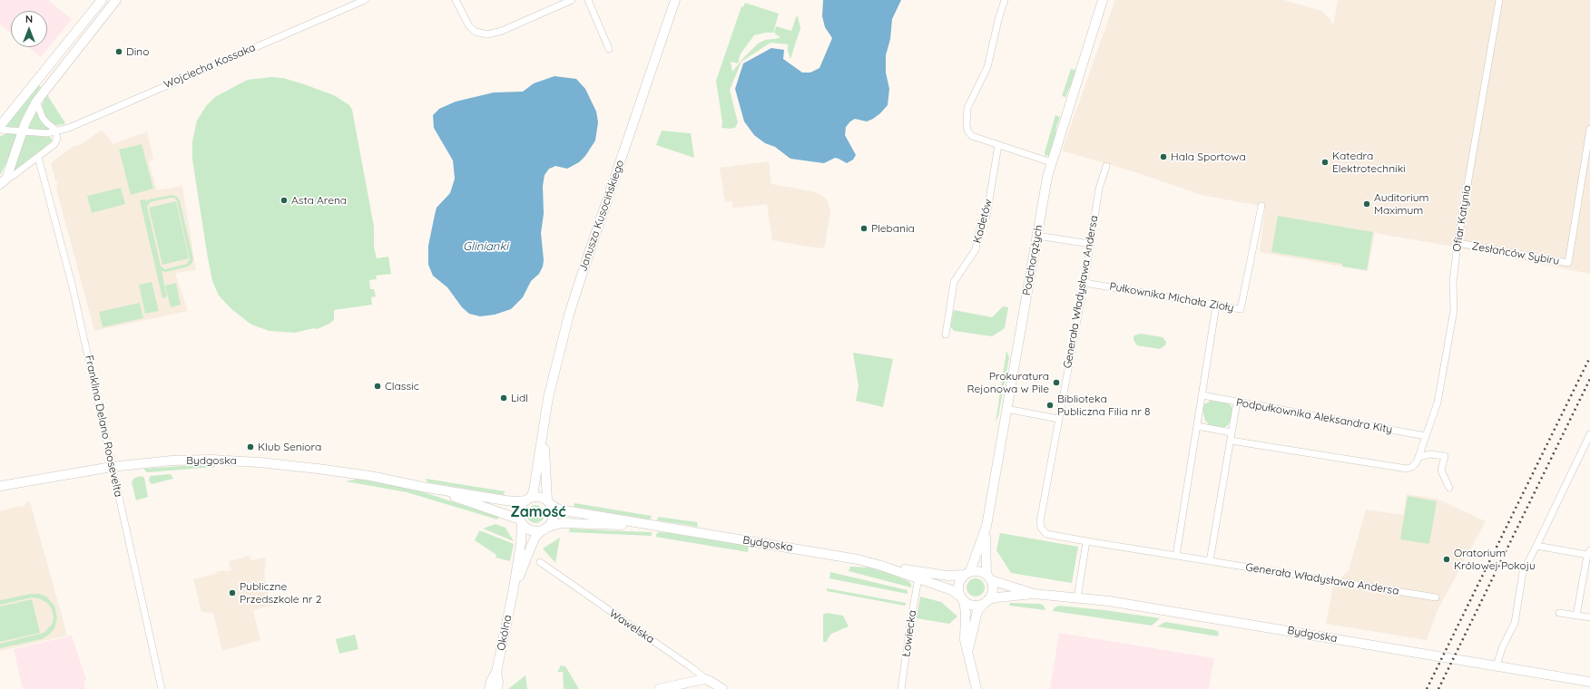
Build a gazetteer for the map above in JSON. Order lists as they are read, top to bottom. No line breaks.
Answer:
{"streets":{"street":["Wojciecha Kossaka","Janusza Kusocińskiego","Ofiar Katynia","Kadetów","Zesłańców Sybiru","Podchorążych","Generała Władysława Andersa","Pułkownika Michała Zioły","Podpułkownika Aleksandra Kity","Franklina Delano Roosevelta","Bydgoska","Wawelska","Okólna","Łowiecka"]},"crossings":[["Janusza Kusocińskiego","Bydgoska"],["Janusza Kusocińskiego","Okólna"],["Ofiar Katynia","Zesłańców Sybiru"],["Ofiar Katynia","Podpułkownika Aleksandra Kity"],["Podchorążych","Bydgoska"],["Generała Władysława Andersa","Pułkownika Michała Zioły"],["Franklina Delano Roosevelta","Bydgoska"],["Bydgoska","Okólna"],["Bydgoska","Łowiecka"]],"districts":["Zamość"],"water":["Glinianki"],"places":["Dino","Hala Sportowa","Katedra Elektrotechniki","Asta Arena","Auditorium Maximum","Plebania","Prokuratura Rejonowa w Pile","Classic","Lidl","Biblioteka Publiczna Filia nr 8","Klub Seniora","Oratorium Królowej Pokoju","Publiczne Przedszkole nr 2"],"north":"top"}
